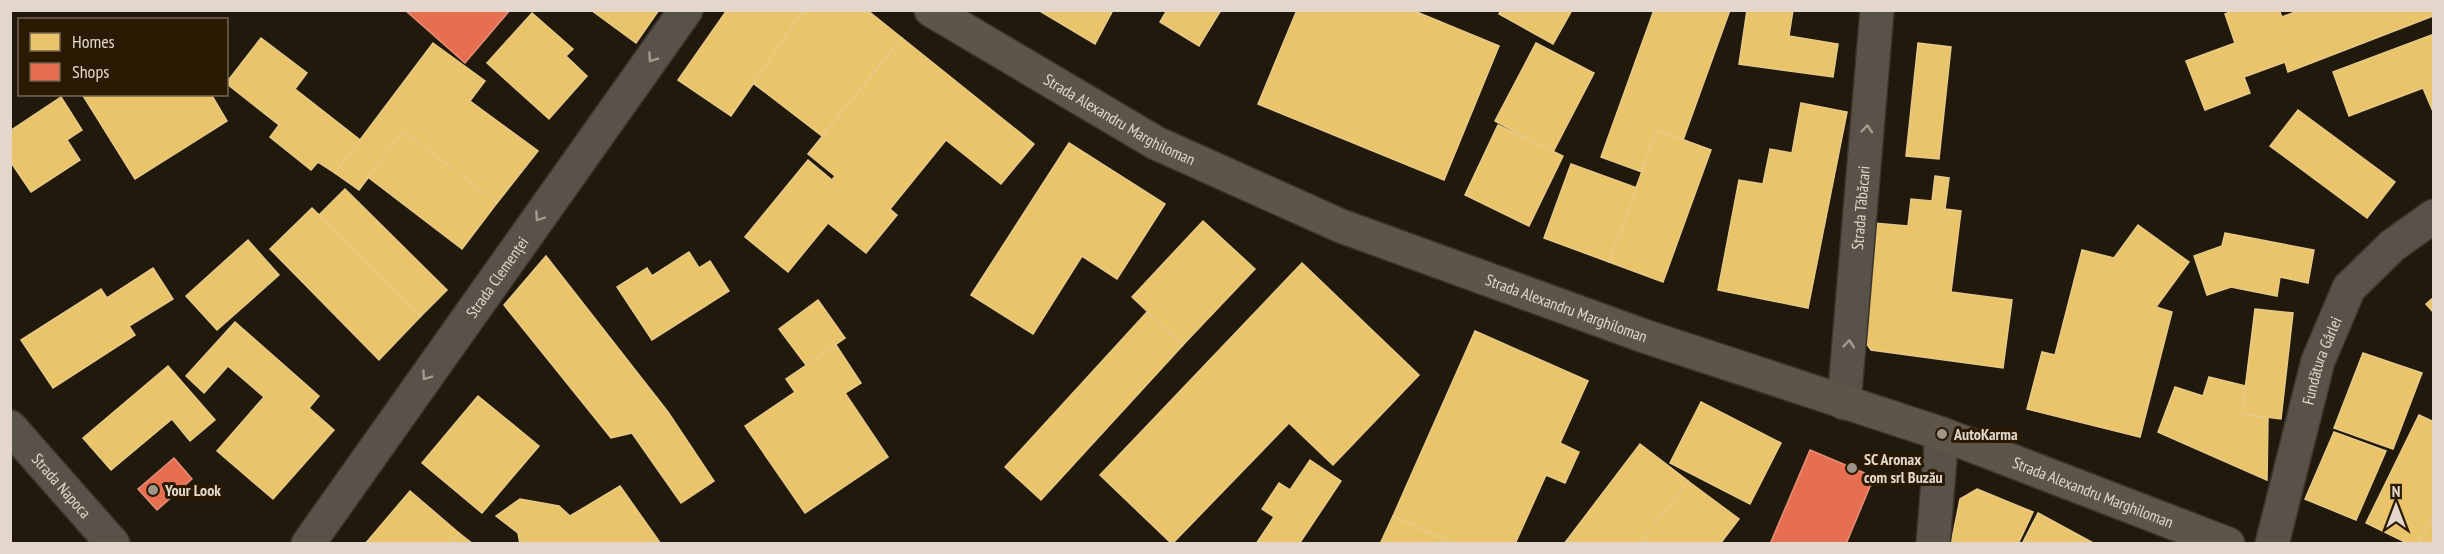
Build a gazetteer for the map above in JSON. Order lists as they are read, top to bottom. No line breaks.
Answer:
{"streets":{"main road":["Strada Alexandru Marghiloman"],"street":["Strada Tăbăcari","Strada Clemenței","Fundătura Gârlei","Strada Napoca"]},"crossings":[["Strada Alexandru Marghiloman","Strada Tăbăcari"]],"one_way":["Strada Tăbăcari","Strada Clemenței"],"places":["AutoKarma","SC Aronax com srl Buzău","Your Look"],"legend":["Homes","Shops"],"north":"top"}
